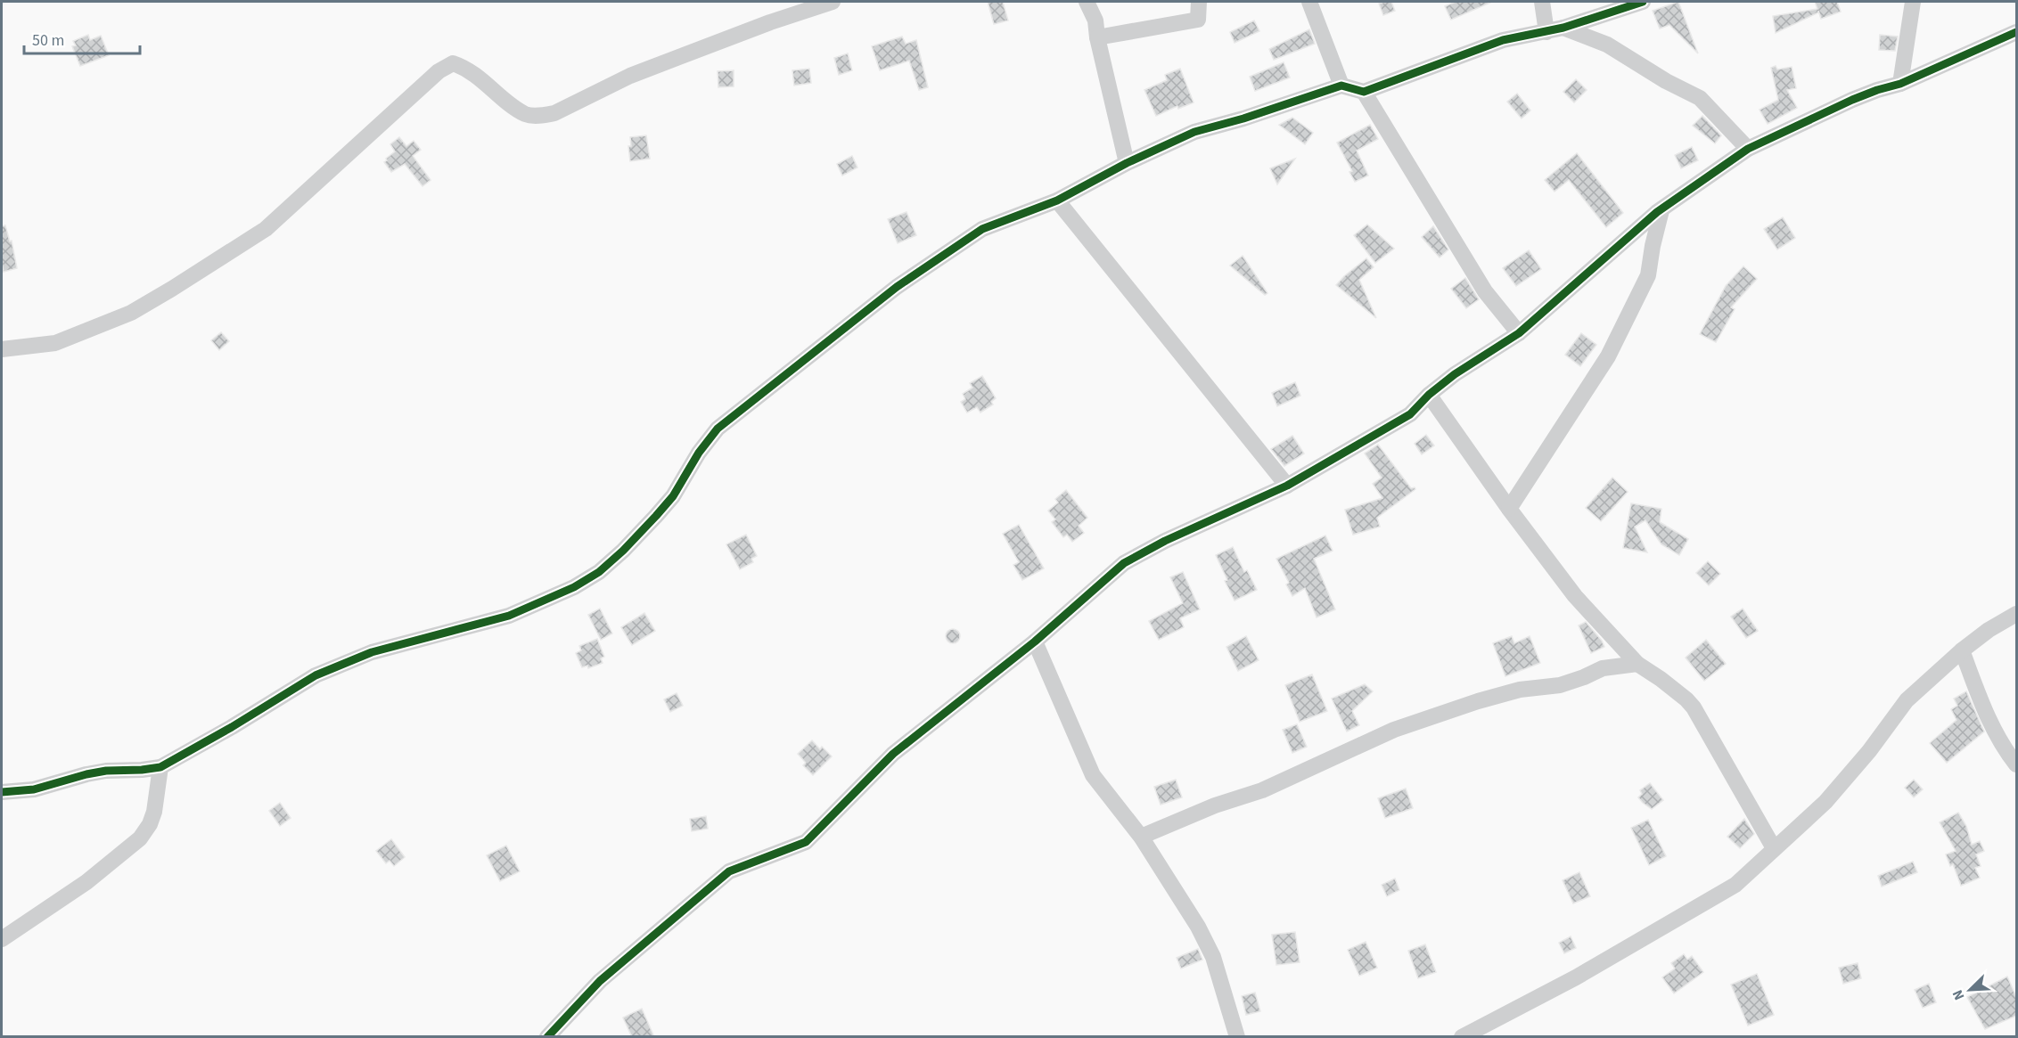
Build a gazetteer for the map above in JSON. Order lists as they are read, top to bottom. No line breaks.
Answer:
{"scale_bar":"50 m","north":"bottom left"}
